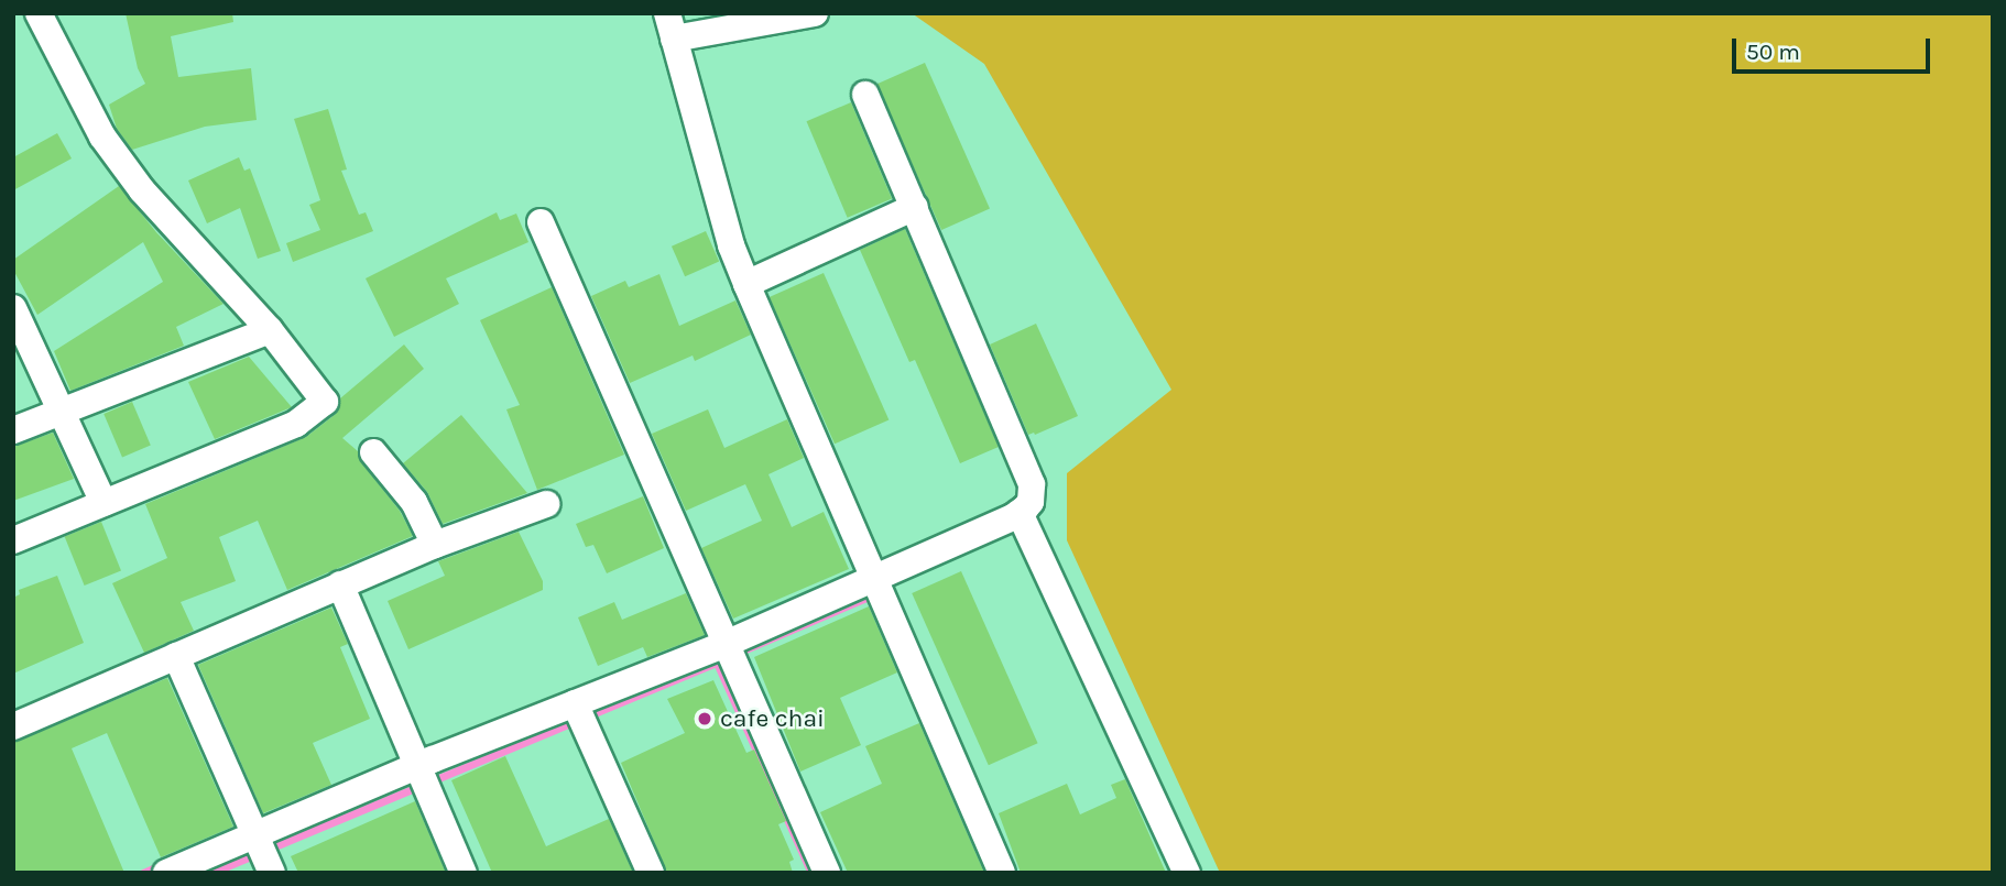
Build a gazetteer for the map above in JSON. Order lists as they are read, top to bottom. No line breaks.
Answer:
{"places":["cafe chai"],"scale_bar":"50 m"}
